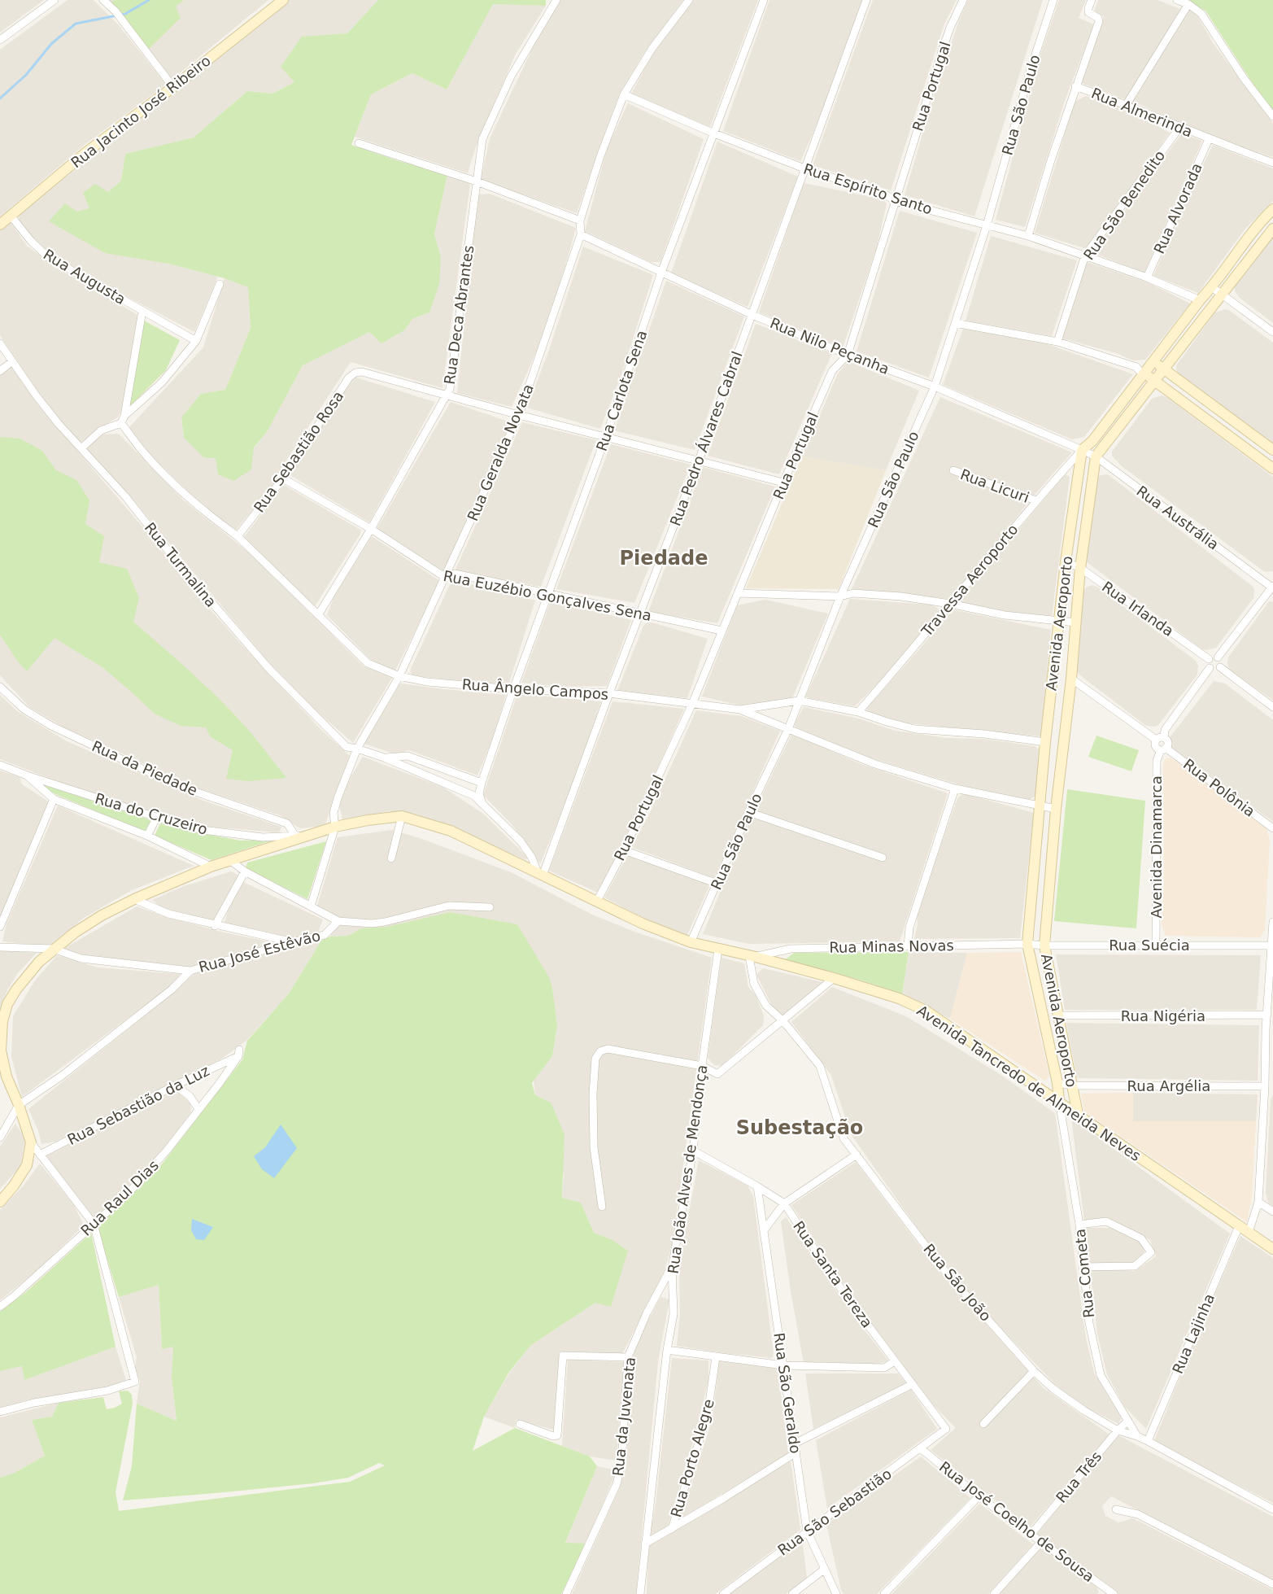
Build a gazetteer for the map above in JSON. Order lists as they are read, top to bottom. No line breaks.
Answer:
{"streets":{"street":["Rua Portugal","Rua São Paulo","Rua Jacinto José Ribeiro","Rua Almerinda","Rua Espírito Santo","Rua São Benedito","Rua Alvorada","Rua Augusta","Rua Deca Abrantes","Rua Nilo Peçanha","Rua Carlota Sena","Rua Pedro Álvares Cabral","Rua Sebastião Rosa","Rua Geralda Novata","Rua Licuri","Rua Austrália","Rua Turmalina","Travessa Aeroporto","Rua Euzébio Gonçalves Sena","Rua Irlanda","Avenida Aeroporto","Rua Ângelo Campos","Rua da Piedade","Rua Polônia","Rua do Cruzeiro","Avenida Dinamarca","Rua Suécia","Rua Minas Novas","Rua José Estêvão","Rua Nigéria","Avenida Tancredo de Almeida Neves","Rua Argélia","Rua Sebastião da Luz","Rua João Alves de Mendonça","Rua Raul Dias","Rua Cometa","Rua Santa Tereza","Rua São João","Rua Lajinha","Rua São Geraldo","Rua da Juvenata","Rua Porto Alegre","Rua Três","Rua São Sebastião","Rua José Coelho de Sousa"]},"crossings":[["Rua Portugal","Rua Espírito Santo"],["Rua Portugal","Rua Nilo Peçanha"],["Rua Portugal","Rua Euzébio Gonçalves Sena"],["Rua Portugal","Rua Ângelo Campos"],["Rua Portugal","Avenida Tancredo de Almeida Neves"],["Rua São Paulo","Rua Espírito Santo"],["Rua São Paulo","Rua Nilo Peçanha"],["Rua São Paulo","Rua Ângelo Campos"],["Rua São Paulo","Avenida Tancredo de Almeida Neves"],["Rua Jacinto José Ribeiro","Rua Augusta"],["Rua Almerinda","Rua Espírito Santo"],["Rua Almerinda","Rua São Benedito"],["Rua Almerinda","Rua Alvorada"],["Rua Espírito Santo","Rua São Benedito"],["Rua Espírito Santo","Rua Alvorada"],["Rua Espírito Santo","Rua Carlota Sena"],["Rua Espírito Santo","Rua Pedro Álvares Cabral"],["Rua Espírito Santo","Rua Geralda Novata"],["Rua Deca Abrantes","Rua Sebastião Rosa"],["Rua Deca Abrantes","Rua Euzébio Gonçalves Sena"],["Rua Deca Abrantes","Rua Ângelo Campos"],["Rua Nilo Peçanha","Rua Carlota Sena"],["Rua Nilo Peçanha","Rua Pedro Álvares Cabral"],["Rua Nilo Peçanha","Rua Geralda Novata"],["Rua Nilo Peçanha","Rua Austrália"],["Rua Nilo Peçanha","Travessa Aeroporto"],["Rua Nilo Peçanha","Avenida Aeroporto"],["Rua Carlota Sena","Rua Turmalina"],["Rua Carlota Sena","Rua Euzébio Gonçalves Sena"],["Rua Carlota Sena","Rua Ângelo Campos"],["Rua Pedro Álvares Cabral","Rua Turmalina"],["Rua Pedro Álvares Cabral","Rua Euzébio Gonçalves Sena"],["Rua Pedro Álvares Cabral","Rua Ângelo Campos"],["Rua Pedro Álvares Cabral","Avenida Tancredo de Almeida Neves"],["Rua Sebastião Rosa","Rua Euzébio Gonçalves Sena"],["Rua Sebastião Rosa","Rua Ângelo Campos"],["Rua Geralda Novata","Rua Turmalina"],["Rua Geralda Novata","Rua Euzébio Gonçalves Sena"],["Rua Geralda Novata","Rua Ângelo Campos"],["Rua Geralda Novata","Avenida Tancredo de Almeida Neves"],["Rua Licuri","Travessa Aeroporto"],["Rua Austrália","Travessa Aeroporto"],["Rua Austrália","Avenida Aeroporto"],["Rua Turmalina","Avenida Tancredo de Almeida Neves"],["Travessa Aeroporto","Avenida Aeroporto"],["Travessa Aeroporto","Rua Ângelo Campos"],["Rua Irlanda","Avenida Aeroporto"],["Avenida Aeroporto","Rua Ângelo Campos"],["Avenida Aeroporto","Rua Suécia"],["Avenida Aeroporto","Rua Minas Novas"],["Avenida Aeroporto","Rua Nigéria"],["Avenida Aeroporto","Avenida Tancredo de Almeida Neves"],["Avenida Aeroporto","Rua Argélia"],["Avenida Aeroporto","Rua Cometa"],["Rua da Piedade","Rua do Cruzeiro"],["Rua Polônia","Avenida Dinamarca"],["Rua do Cruzeiro","Avenida Tancredo de Almeida Neves"],["Avenida Dinamarca","Rua Suécia"],["Rua Suécia","Rua Minas Novas"],["Rua Minas Novas","Avenida Tancredo de Almeida Neves"],["Rua Minas Novas","Rua São João"],["Rua José Estêvão","Avenida Tancredo de Almeida Neves"],["Avenida Tancredo de Almeida Neves","Rua João Alves de Mendonça"],["Avenida Tancredo de Almeida Neves","Rua Cometa"],["Avenida Tancredo de Almeida Neves","Rua São João"],["Avenida Tancredo de Almeida Neves","Rua Lajinha"],["Rua Sebastião da Luz","Rua Raul Dias"],["Rua João Alves de Mendonça","Rua Santa Tereza"],["Rua João Alves de Mendonça","Rua da Juvenata"],["Rua Cometa","Rua São João"],["Rua Cometa","Rua Três"],["Rua Santa Tereza","Rua São Geraldo"],["Rua Santa Tereza","Rua São Sebastião"],["Rua São João","Rua Lajinha"],["Rua São João","Rua Três"],["Rua São Geraldo","Rua São Sebastião"],["Rua Três","Rua José Coelho de Sousa"],["Rua São Sebastião","Rua José Coelho de Sousa"]],"districts":["Piedade","Subestação"]}
